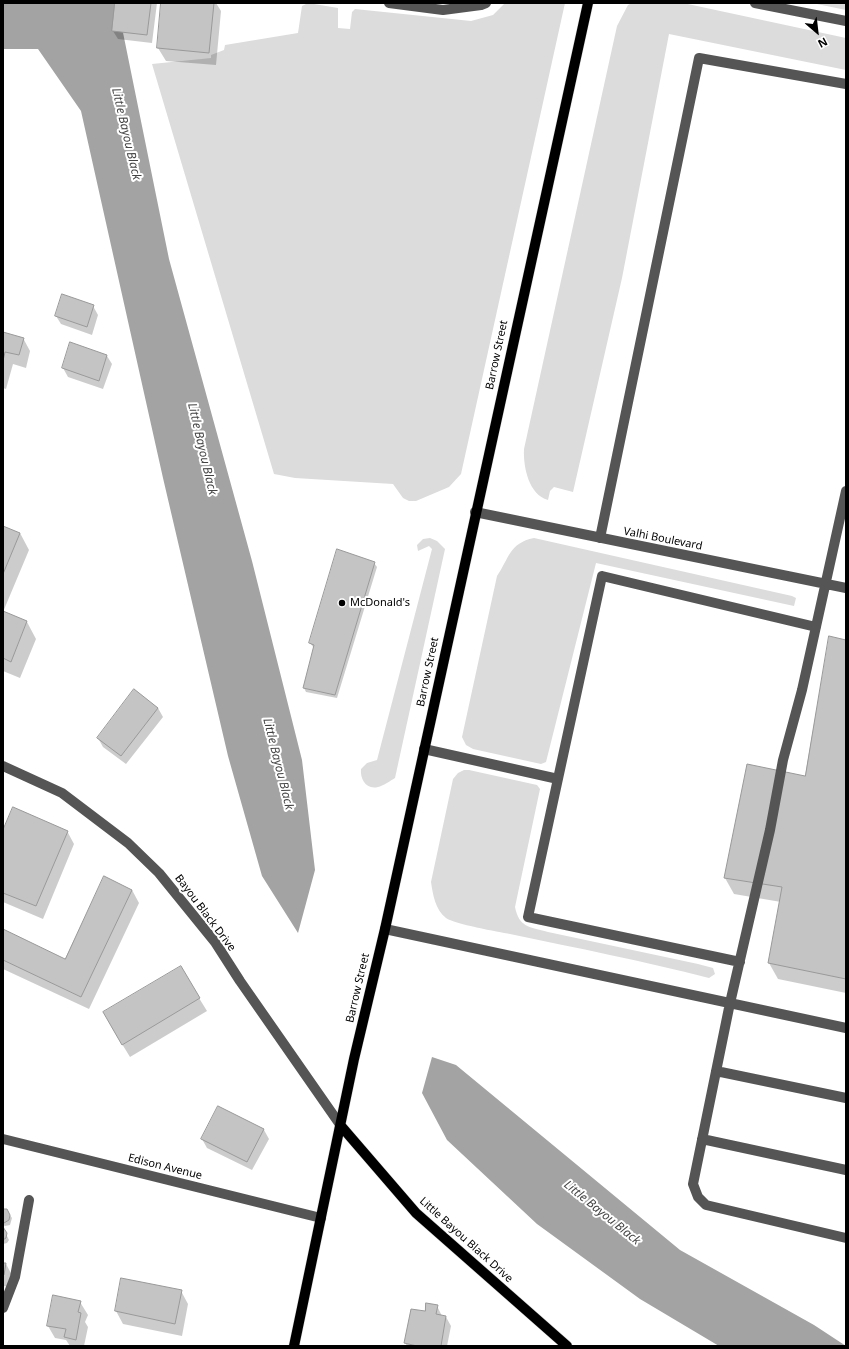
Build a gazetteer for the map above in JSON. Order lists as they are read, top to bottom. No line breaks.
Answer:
{"streets":{"main road":["Barrow Street","Little Bayou Black Drive"],"street":["Valhi Boulevard","Bayou Black Drive","Edison Avenue"]},"crossings":[["Barrow Street","Valhi Boulevard"],["Barrow Street","Bayou Black Drive"],["Barrow Street","Edison Avenue"],["Barrow Street","Little Bayou Black Drive"],["Bayou Black Drive","Little Bayou Black Drive"]],"water":["Little Bayou Black"],"places":["McDonald's"],"north":"bottom right"}
